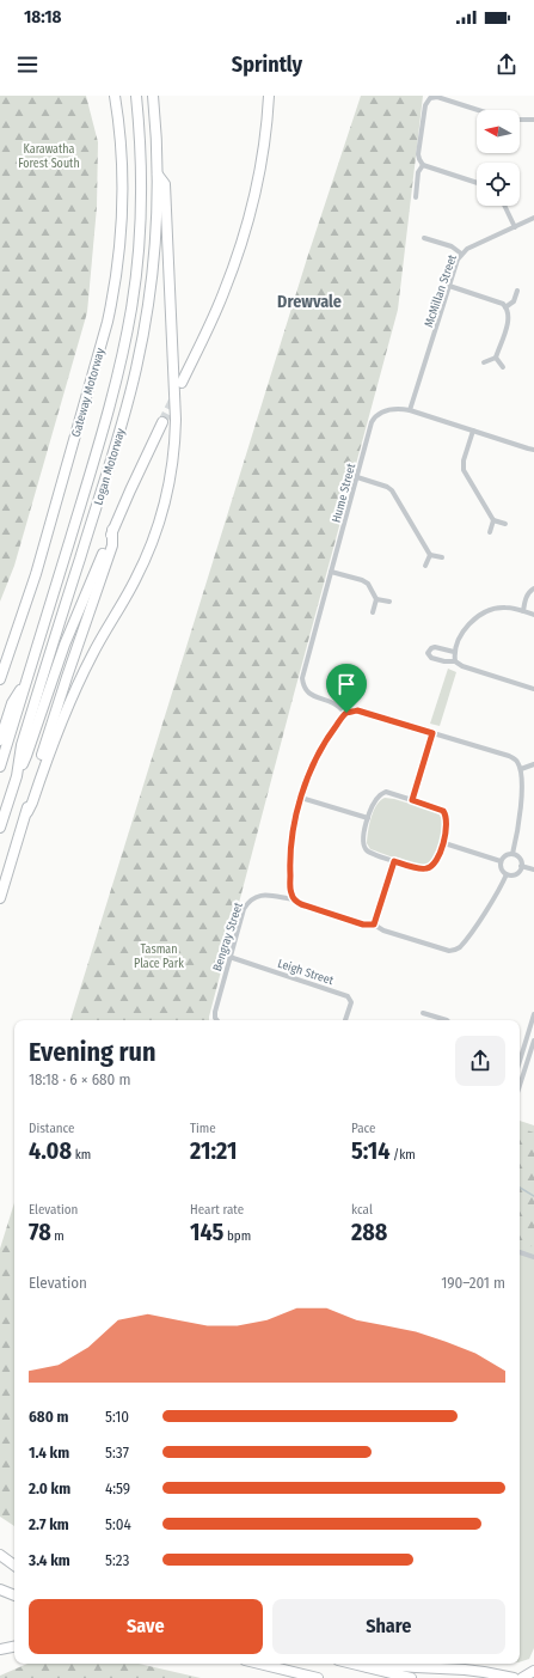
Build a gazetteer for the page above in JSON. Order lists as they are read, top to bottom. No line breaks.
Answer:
{"streets":{"highway":["Gateway Motorway","Logan Motorway"],"street":["McMillan Street","Hume Street","Bengray Street","Leigh Street"]},"crossings":[["McMillan Street","Hume Street"],["Bengray Street","Leigh Street"]],"districts":["Drewvale"],"parks":["Karawatha Forest South","Tasman Place Park"],"north":"left","page":{"status":"18:18","header":"Sprintly","heading":["Evening run","18:18 · 6 × 680 m"],"stats":[["Distance","4.08 km"],["Time","21:21"],["Pace","5:14 /km"],["Elevation","78 m"],["Heart rate","145 bpm"],["kcal","288"]],"chart":["Elevation","190–201 m"],"list":[{"name":"680 m","note":"5:10"},{"name":"1.4 km","note":"5:37"},{"name":"2.0 km","note":"4:59"},{"name":"2.7 km","note":"5:04"},{"name":"3.4 km","note":"5:23"}],"buttons":["Save","Share"]}}
